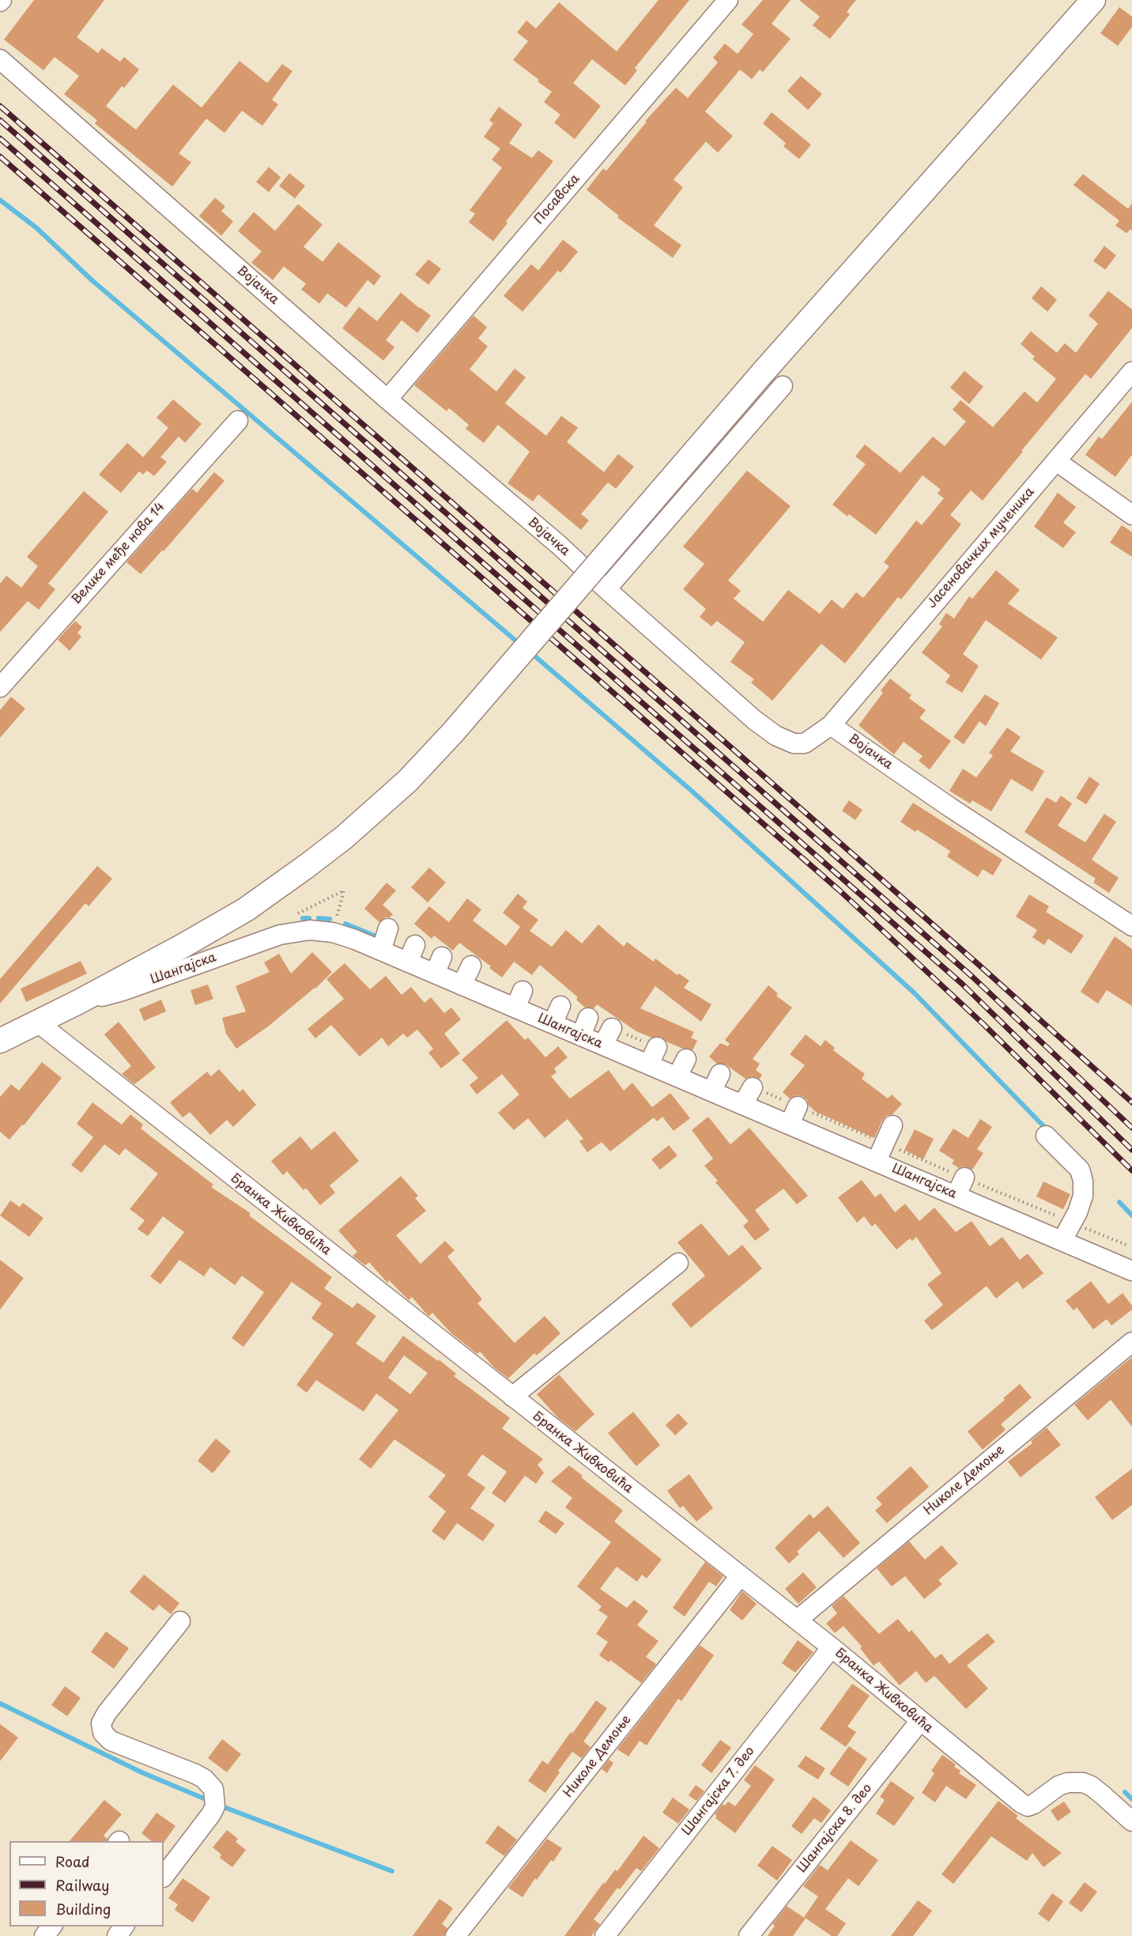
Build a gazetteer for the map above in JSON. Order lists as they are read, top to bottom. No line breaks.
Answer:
{"streets":{"main road":["Шангајска"],"street":["Посавска","Војачка","Јасеновачких мученика","Велике међе нова 14","Бранка Живковића","Николе Демоње","Шангајска 7. део","Шангајска 8. део"]},"crossings":[["Посавска","Војачка"],["Војачка","Јасеновачких мученика"],["Шангајска","Бранка Живковића"],["Бранка Живковића","Николе Демоње"],["Бранка Живковића","Шангајска 7. део"],["Бранка Живковића","Шангајска 8. део"]],"legend":["Road","Railway","Building"]}
